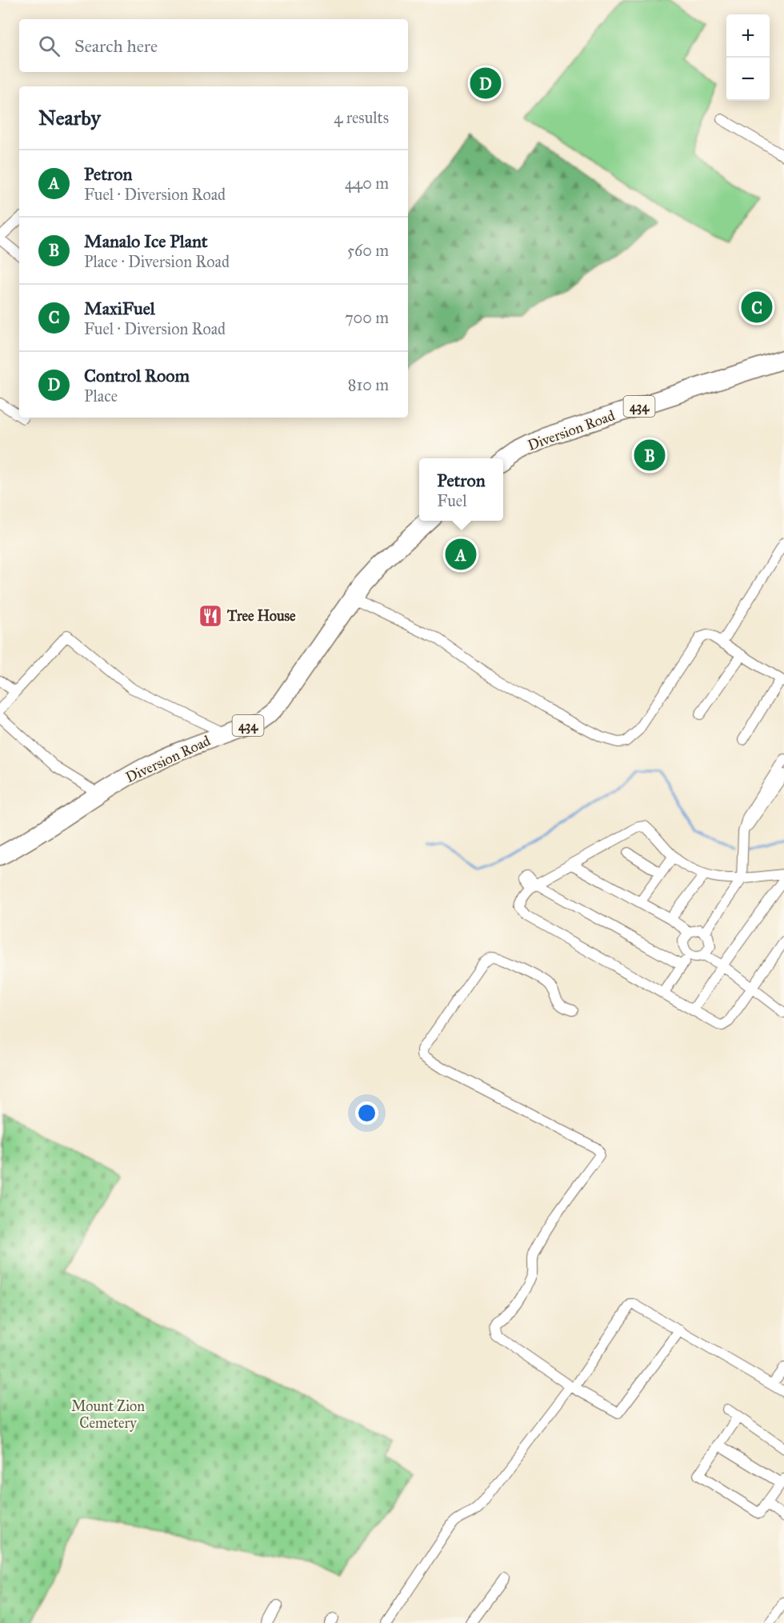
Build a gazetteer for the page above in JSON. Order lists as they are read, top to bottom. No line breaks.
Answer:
{"streets":{"highway":["434","Diversion Road"]},"parks":["Mount Zion Cemetery"],"places":{"restaurant":["Tree House"]},"page":{"map_buttons":["+","−"],"search":"Search here","pins":["D","C","B","A"],"heading":["Nearby","4 results"],"list":[{"mark":"A","name":"Petron","note":"Fuel · Diversion Road","value":"440 m"},{"mark":"B","name":"Manalo Ice Plant","note":"Place · Diversion Road","value":"560 m"},{"mark":"C","name":"MaxiFuel","note":"Fuel · Diversion Road","value":"700 m"},{"mark":"D","name":"Control Room","note":"Place","value":"810 m"}],"popup":["Petron","Fuel"]}}
